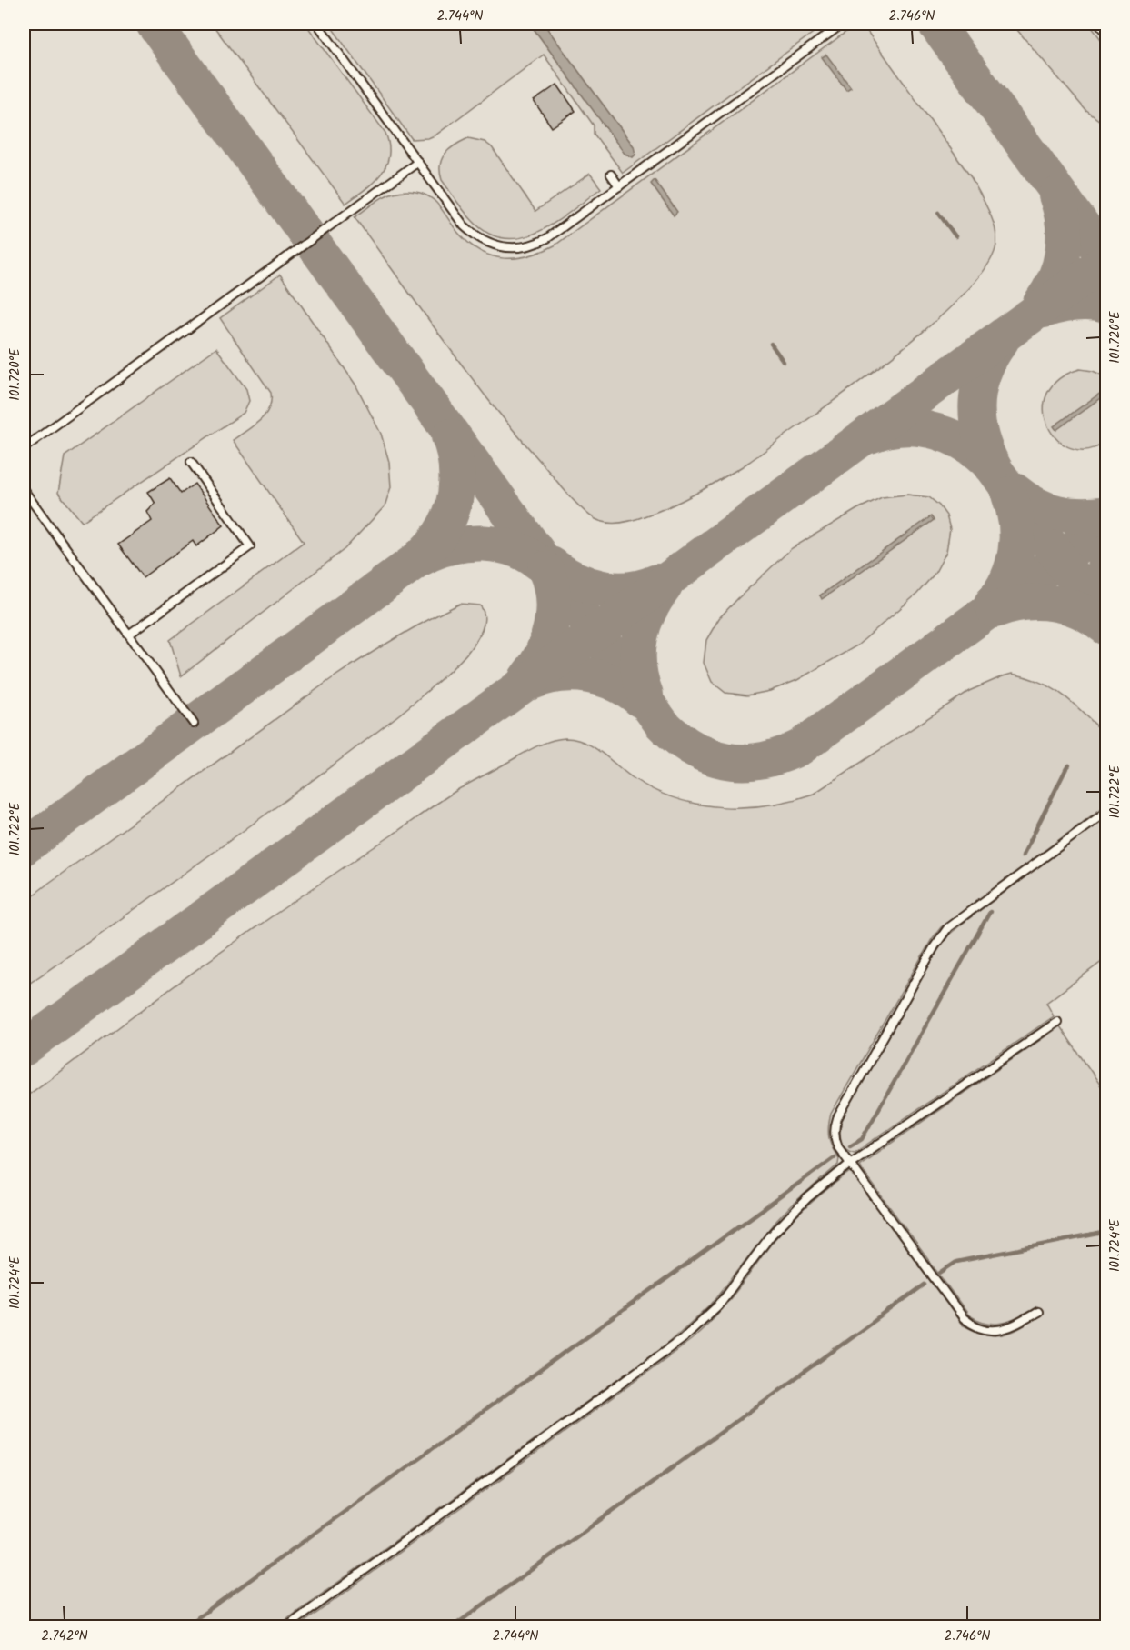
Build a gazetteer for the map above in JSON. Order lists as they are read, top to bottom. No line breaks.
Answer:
{"coordinates":["2.744°N","2.746°N","101.720°E","101.722°E","101.724°E","2.742°N"]}
